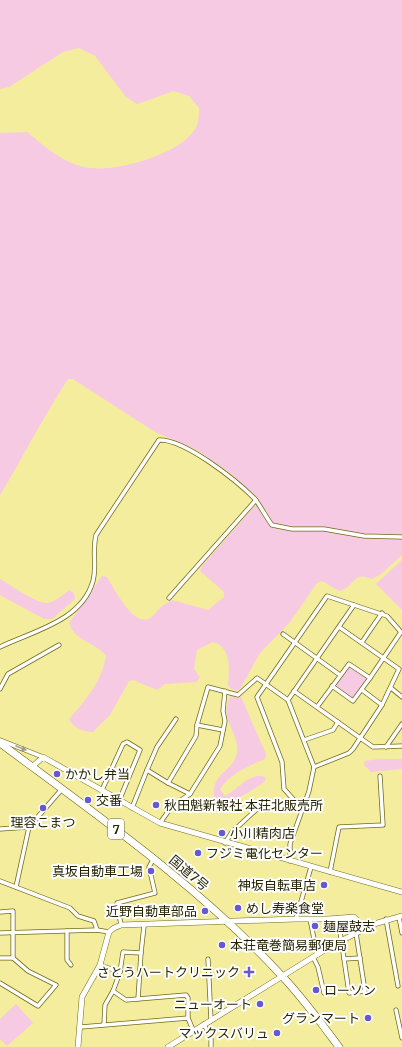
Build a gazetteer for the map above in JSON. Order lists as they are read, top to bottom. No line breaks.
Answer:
{"streets":{"highway":["7","国道7号"]},"places":{"other":["かかし弁当","交番","秋田魁新報社 本荘北販売所","理容こまつ","小川精肉店","フジミ電化センター","真坂自動車工場","神坂自転車店","めし寿楽食堂","近野自動車部品","麺屋鼓志","本荘竜巻簡易郵便局","ローソン","ニューオート","グランマート","マックスバリュ"],"health":["さとうハートクリニック"]}}
